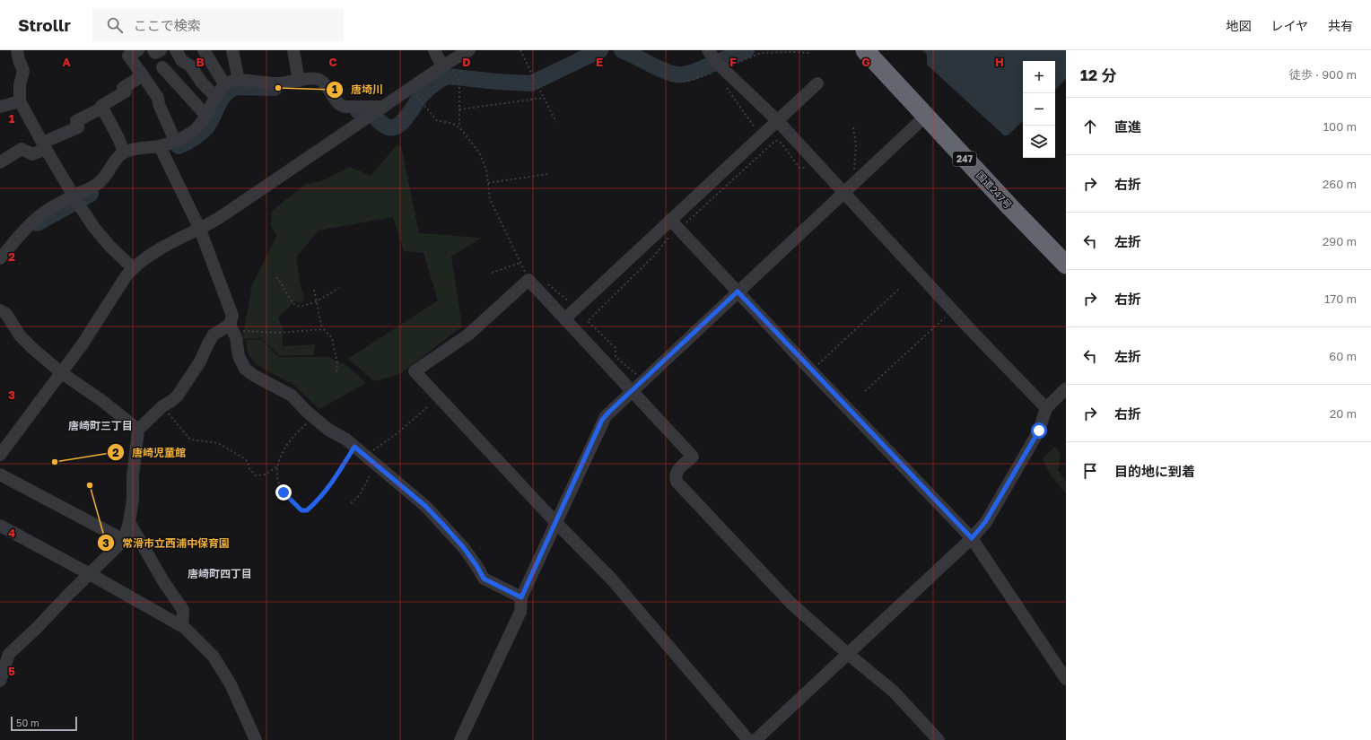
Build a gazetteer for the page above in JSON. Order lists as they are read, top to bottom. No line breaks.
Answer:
{"streets":{"highway":["247","国道247号"]},"districts":["唐崎町三丁目","唐崎町四丁目"],"places":["唐埼川","唐崎児童館","常滑市立西浦中保育園"],"scale_bar":"50 m","page":{"header":"Strollr","search":"ここで検索","nav":["地図","レイヤ","共有"],"heading":["12 分","徒歩 · 900 m"],"map_buttons":["+","−"],"list":[["直進","100 m"],["右折","260 m"],["左折","290 m"],["右折","170 m"],["左折","60 m"],["右折","20 m"],"目的地に到着"],"scale":"50 m"},"grid":{"columns":["A","B","C","D","E","F","G","H"],"rows":["1","2","3","4","5"]}}
